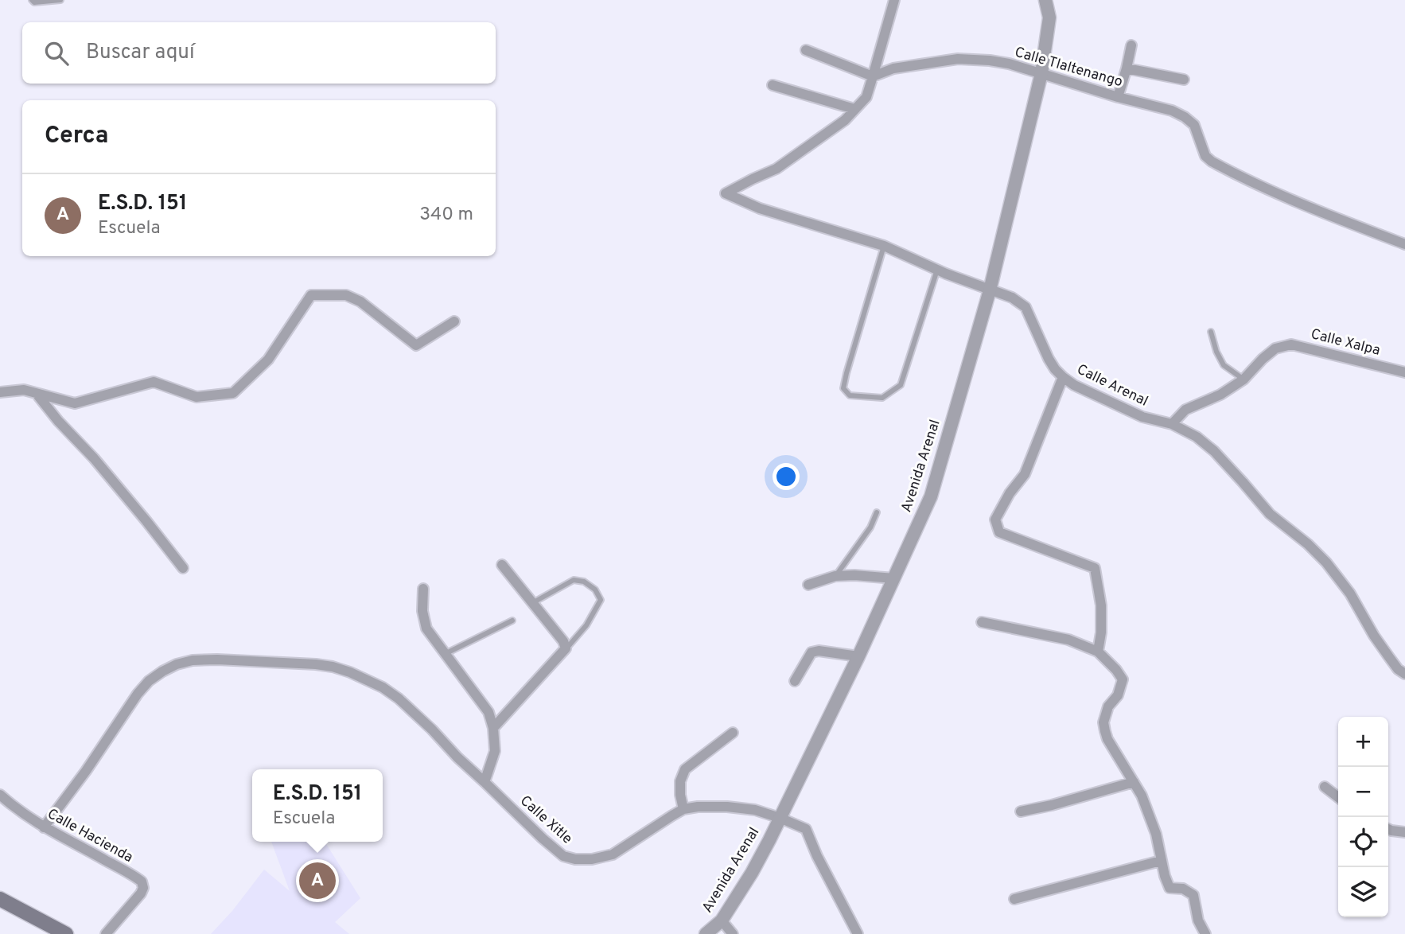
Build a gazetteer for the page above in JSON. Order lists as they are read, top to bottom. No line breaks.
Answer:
{"streets":{"street":["Calle Tlaltenango","Calle Xalpa","Calle Arenal","Avenida Arenal","Calle Xitle","Calle Hacienda"]},"crossings":[["Calle Tlaltenango","Avenida Arenal"],["Calle Xalpa","Calle Arenal"],["Calle Arenal","Avenida Arenal"],["Avenida Arenal","Calle Xitle"],["Calle Xitle","Calle Hacienda"]],"page":{"search":"Buscar aquí","heading":"Cerca","list":[{"mark":"A","name":"E.S.D. 151","note":"Escuela","value":"340 m"}],"map_buttons":["+","−"],"popup":["E.S.D. 151","Escuela"],"pins":"A"}}
